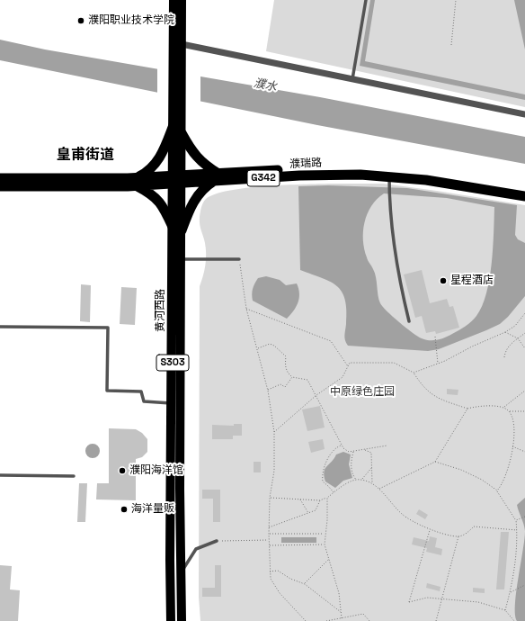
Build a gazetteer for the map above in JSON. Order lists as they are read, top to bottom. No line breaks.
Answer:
{"streets":{"highway":["濮瑞路","G342"],"main road":["黄河西路","S303"]},"crossings":[["濮瑞路","黄河西路"]],"districts":["皇甫街道"],"water":["濮水"],"parks":["中原绿色庄园"],"places":["濮阳职业技术学院","星程酒店","濮阳海洋馆","海洋量贩"]}
